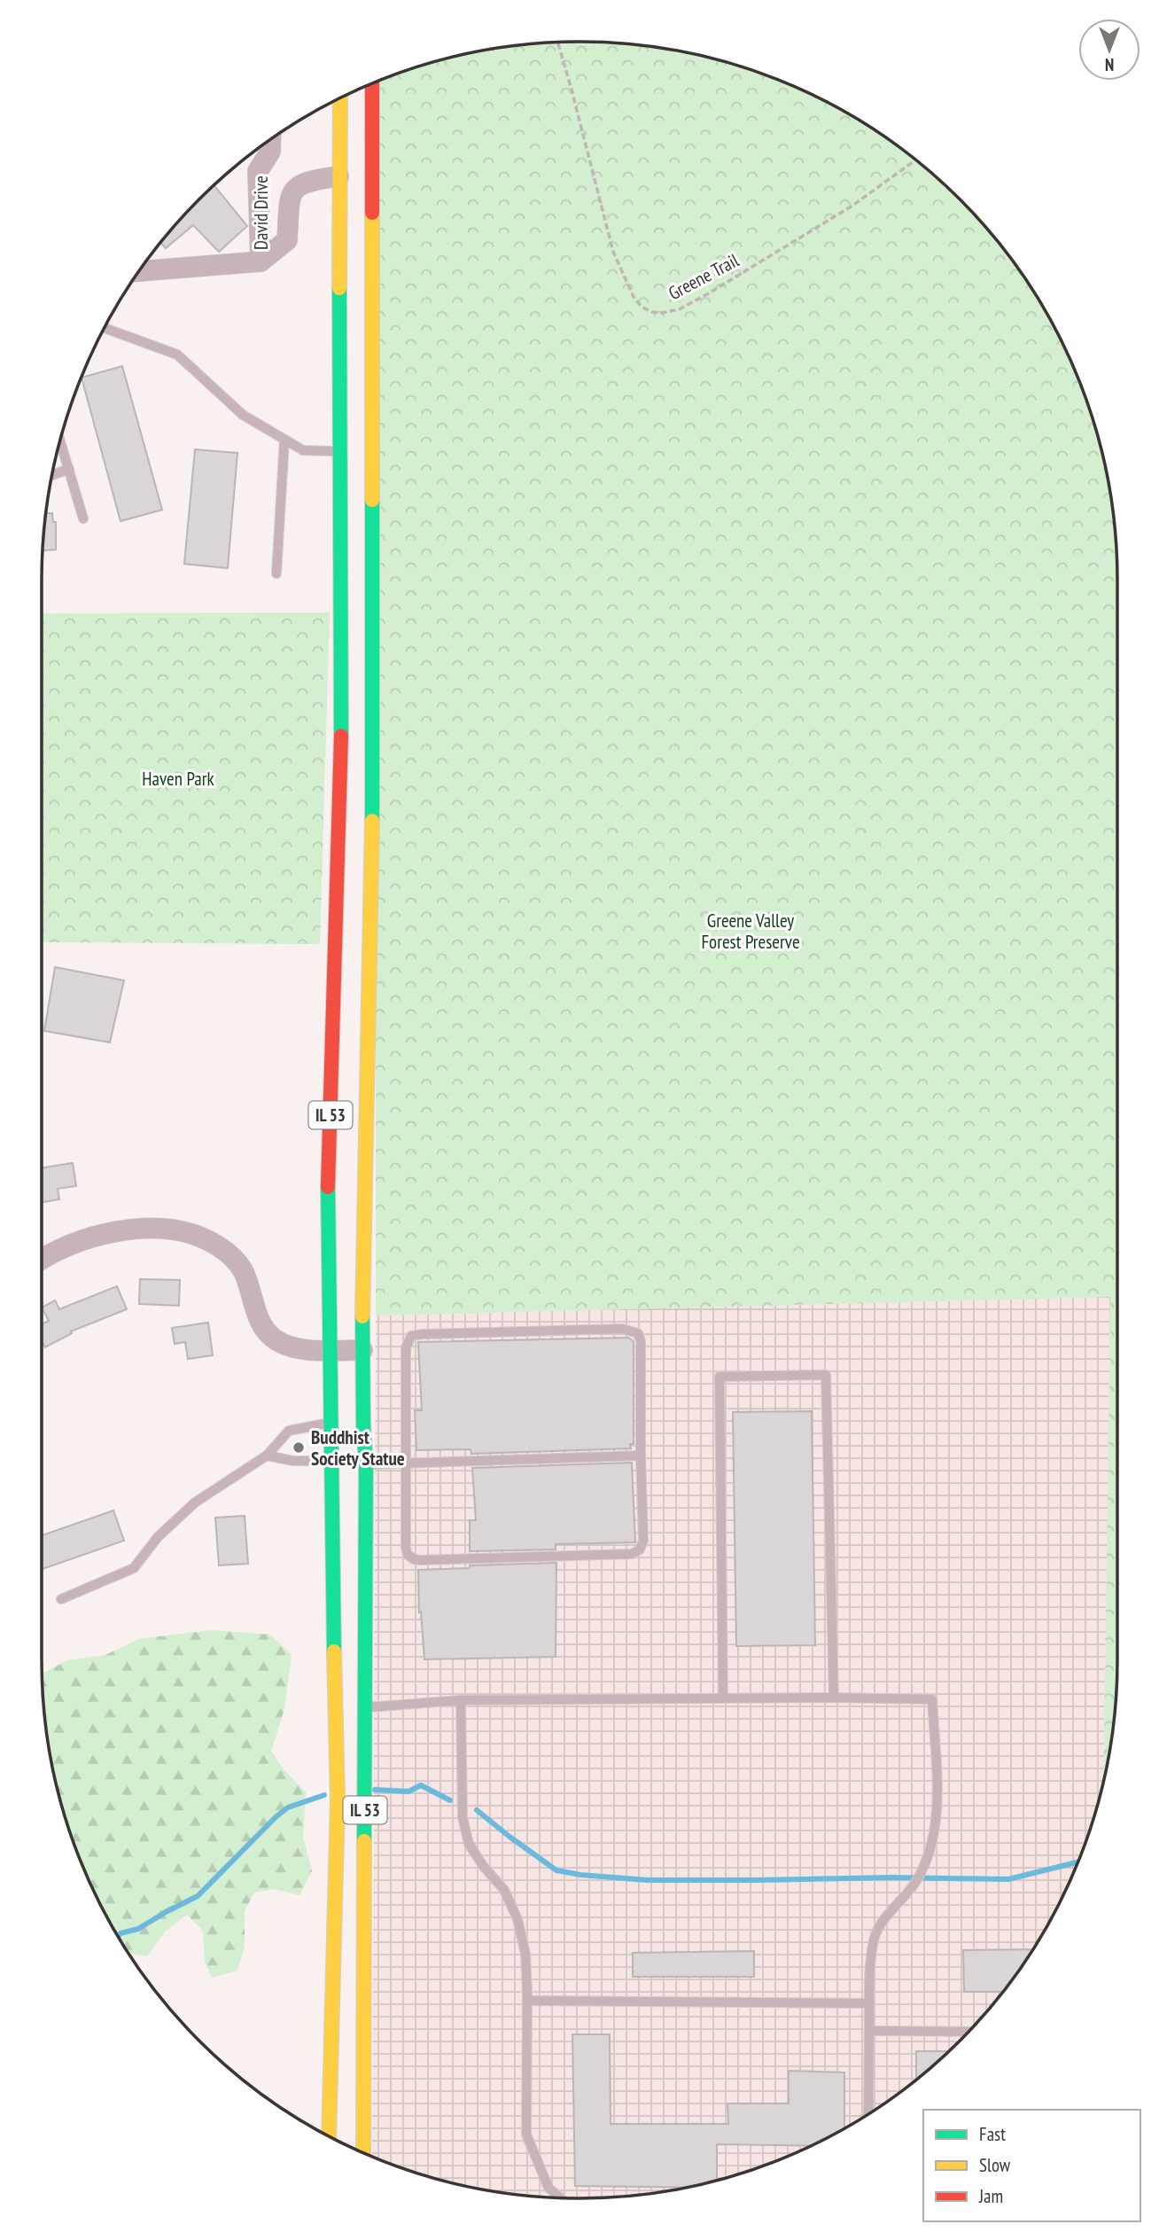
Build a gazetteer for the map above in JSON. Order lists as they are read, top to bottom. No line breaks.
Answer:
{"streets":{"main road":["IL 53"],"street":["David Drive"],"path":["Greene Trail"]},"crossings":[["David Drive","IL 53"]],"parks":["Haven Park","Greene Valley Forest Preserve"],"places":["Buddhist Society Statue"],"legend":["Fast","Slow","Jam"],"north":"bottom"}
